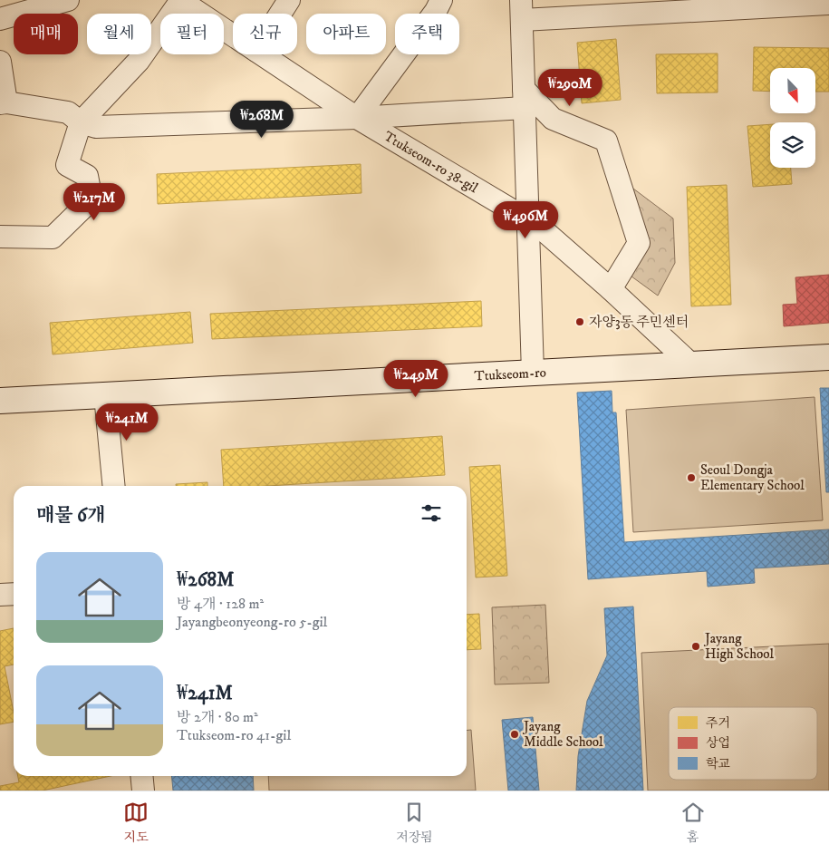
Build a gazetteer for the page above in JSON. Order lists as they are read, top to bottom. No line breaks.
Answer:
{"streets":{"main road":["Ttukseom-ro"],"street":["Ttukseom-ro 38-gil"]},"crossings":[["Ttukseom-ro 38-gil","Ttukseom-ro"]],"places":["자양3동 주민센터","Seoul Dongja Elementary School","Jayang High School","Jayang Middle School"],"legend":["주거","상업","학교"],"north":"bottom right","page":{"chip":["매매","월세","필터","신규","아파트","주택"],"price":["₩290M","₩268M","₩217M","₩496M","₩249M","₩241M"],"heading":"매물 6개","list":[{"name":"₩268M","note":"방 4개 · 128 m² · Jayangbeonyeong-ro 5-gil"},{"name":"₩241M","note":"방 2개 · 80 m² · Ttukseom-ro 41-gil"}],"tabs":["지도","저장됨","홈"]}}
